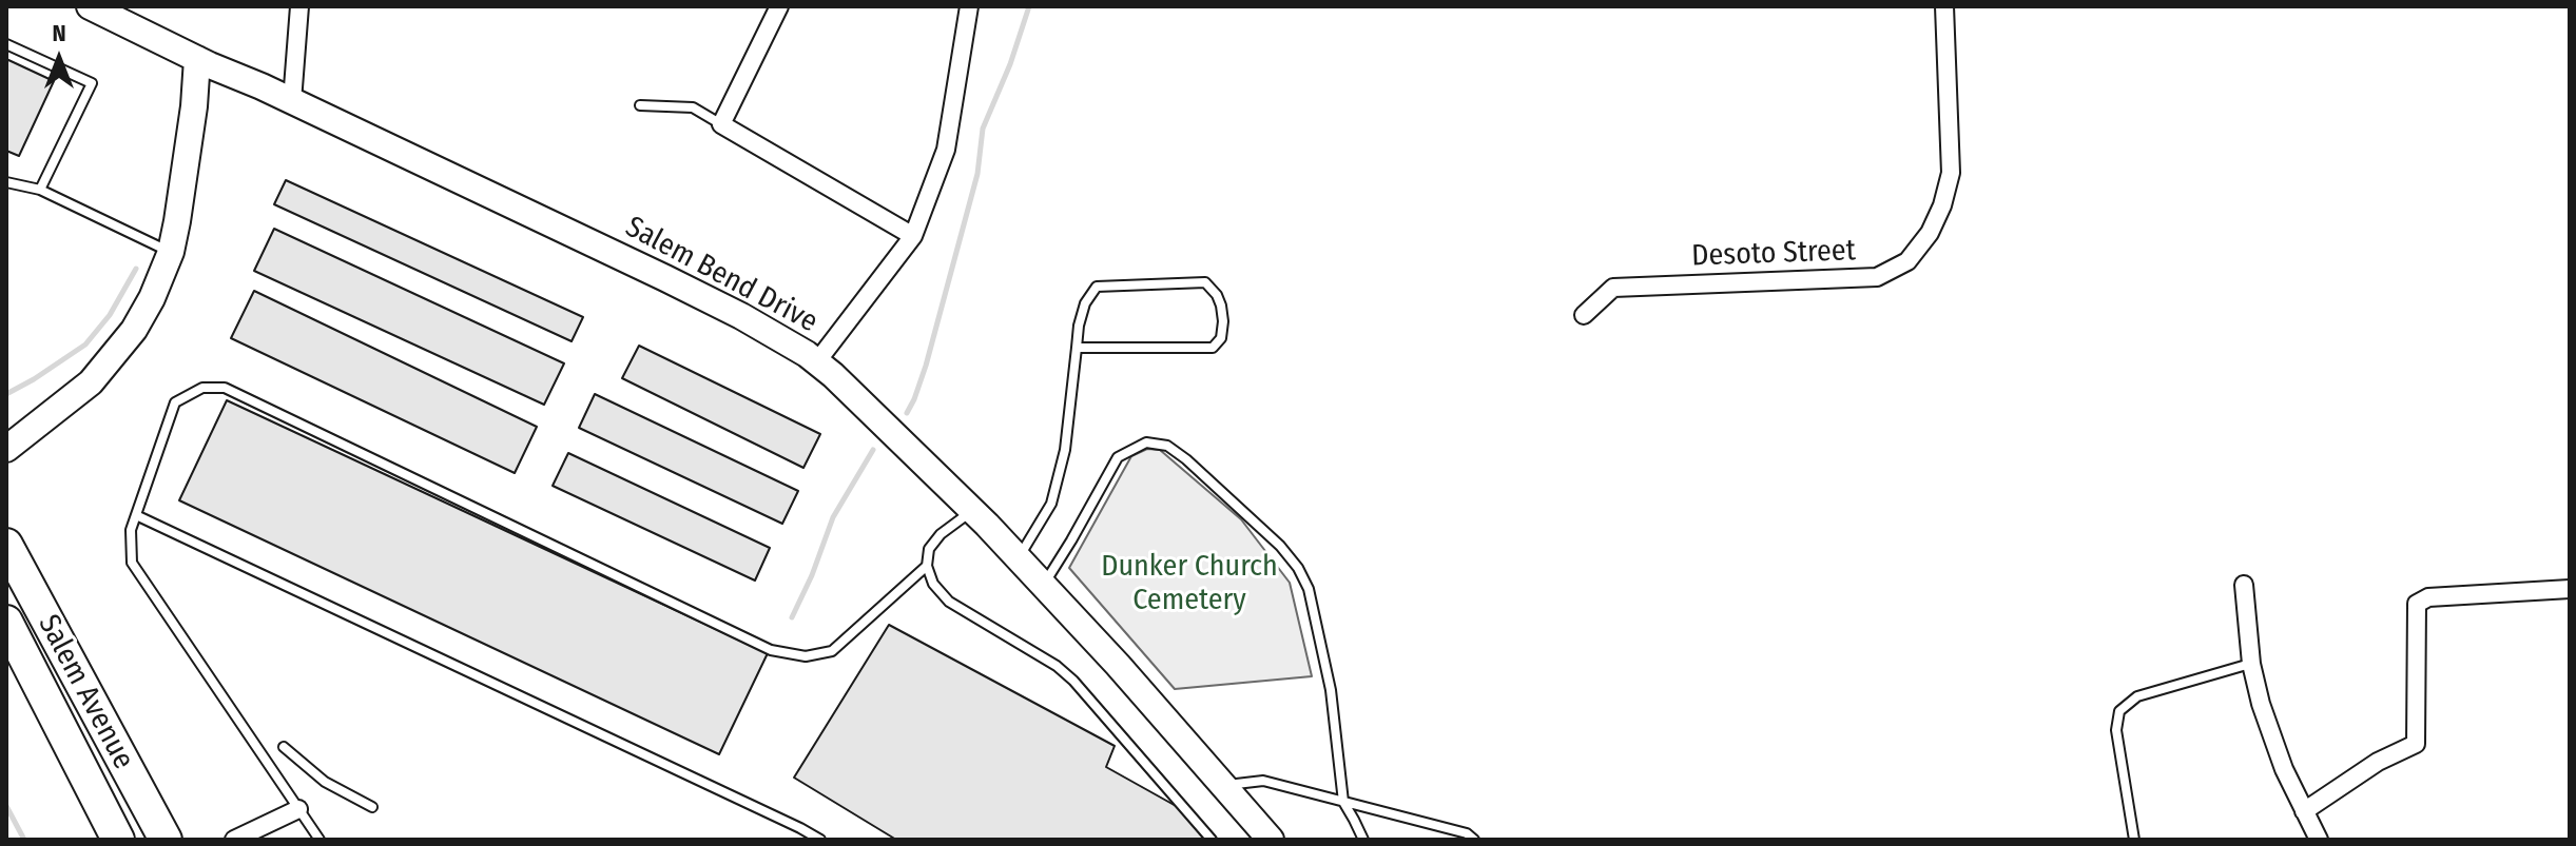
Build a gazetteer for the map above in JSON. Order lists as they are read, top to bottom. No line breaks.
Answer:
{"streets":{"highway":["Salem Avenue"],"street":["Desoto Street","Salem Bend Drive"]},"parks":["Dunker Church Cemetery"],"north":"top"}
